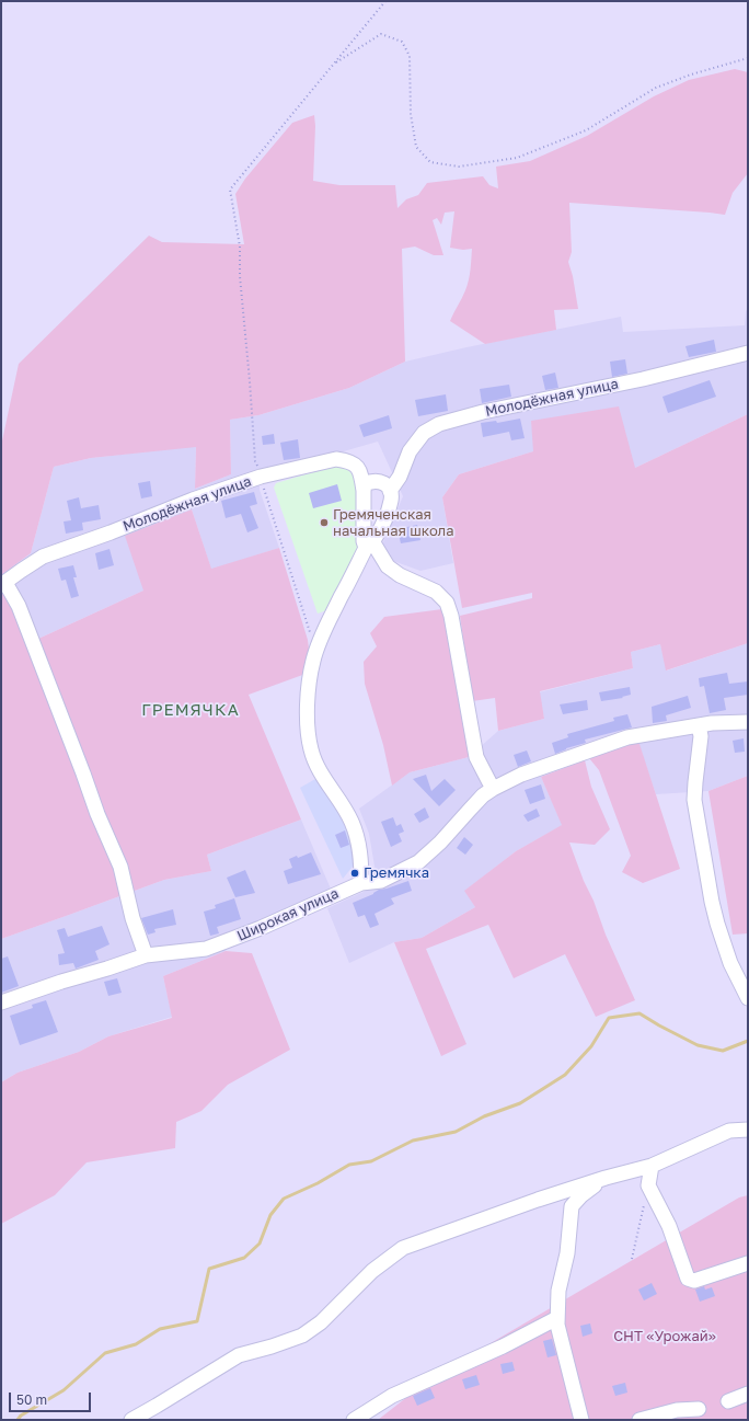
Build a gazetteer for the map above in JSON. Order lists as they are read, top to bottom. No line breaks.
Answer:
{"streets":{"street":["Молодёжная улица","Широкая улица"]},"districts":["ГРЕМЯЧКА"],"parks":["СНТ «Урожай»"],"places":["Гремяченская начальная школа","Гремячка"],"scale_bar":"50 m"}
